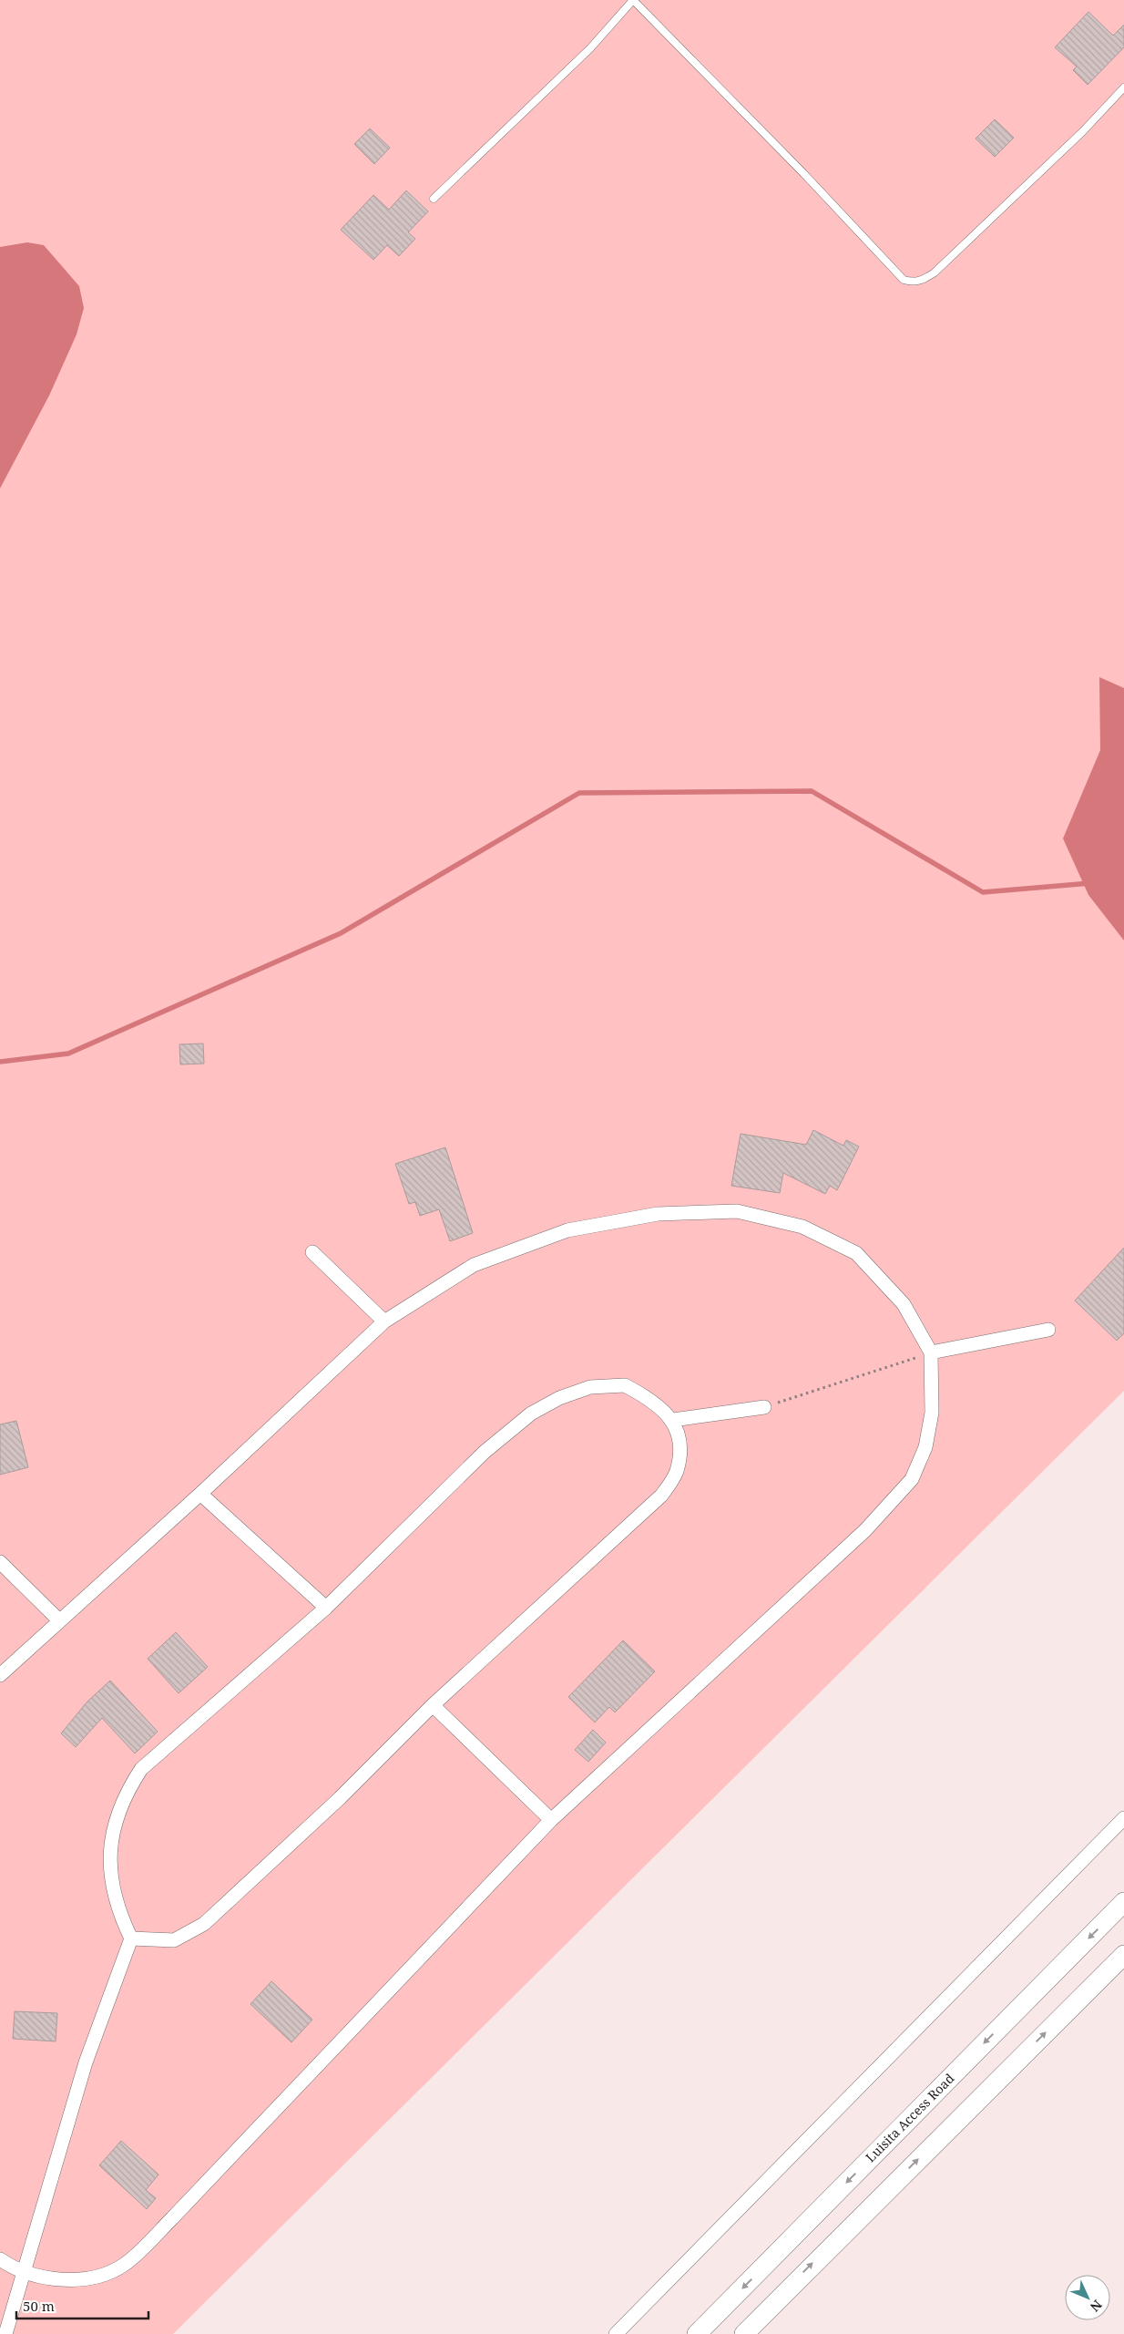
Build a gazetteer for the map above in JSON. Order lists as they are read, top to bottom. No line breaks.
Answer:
{"streets":{"main road":["Luisita Access Road"]},"scale_bar":"50 m","north":"bottom right"}
